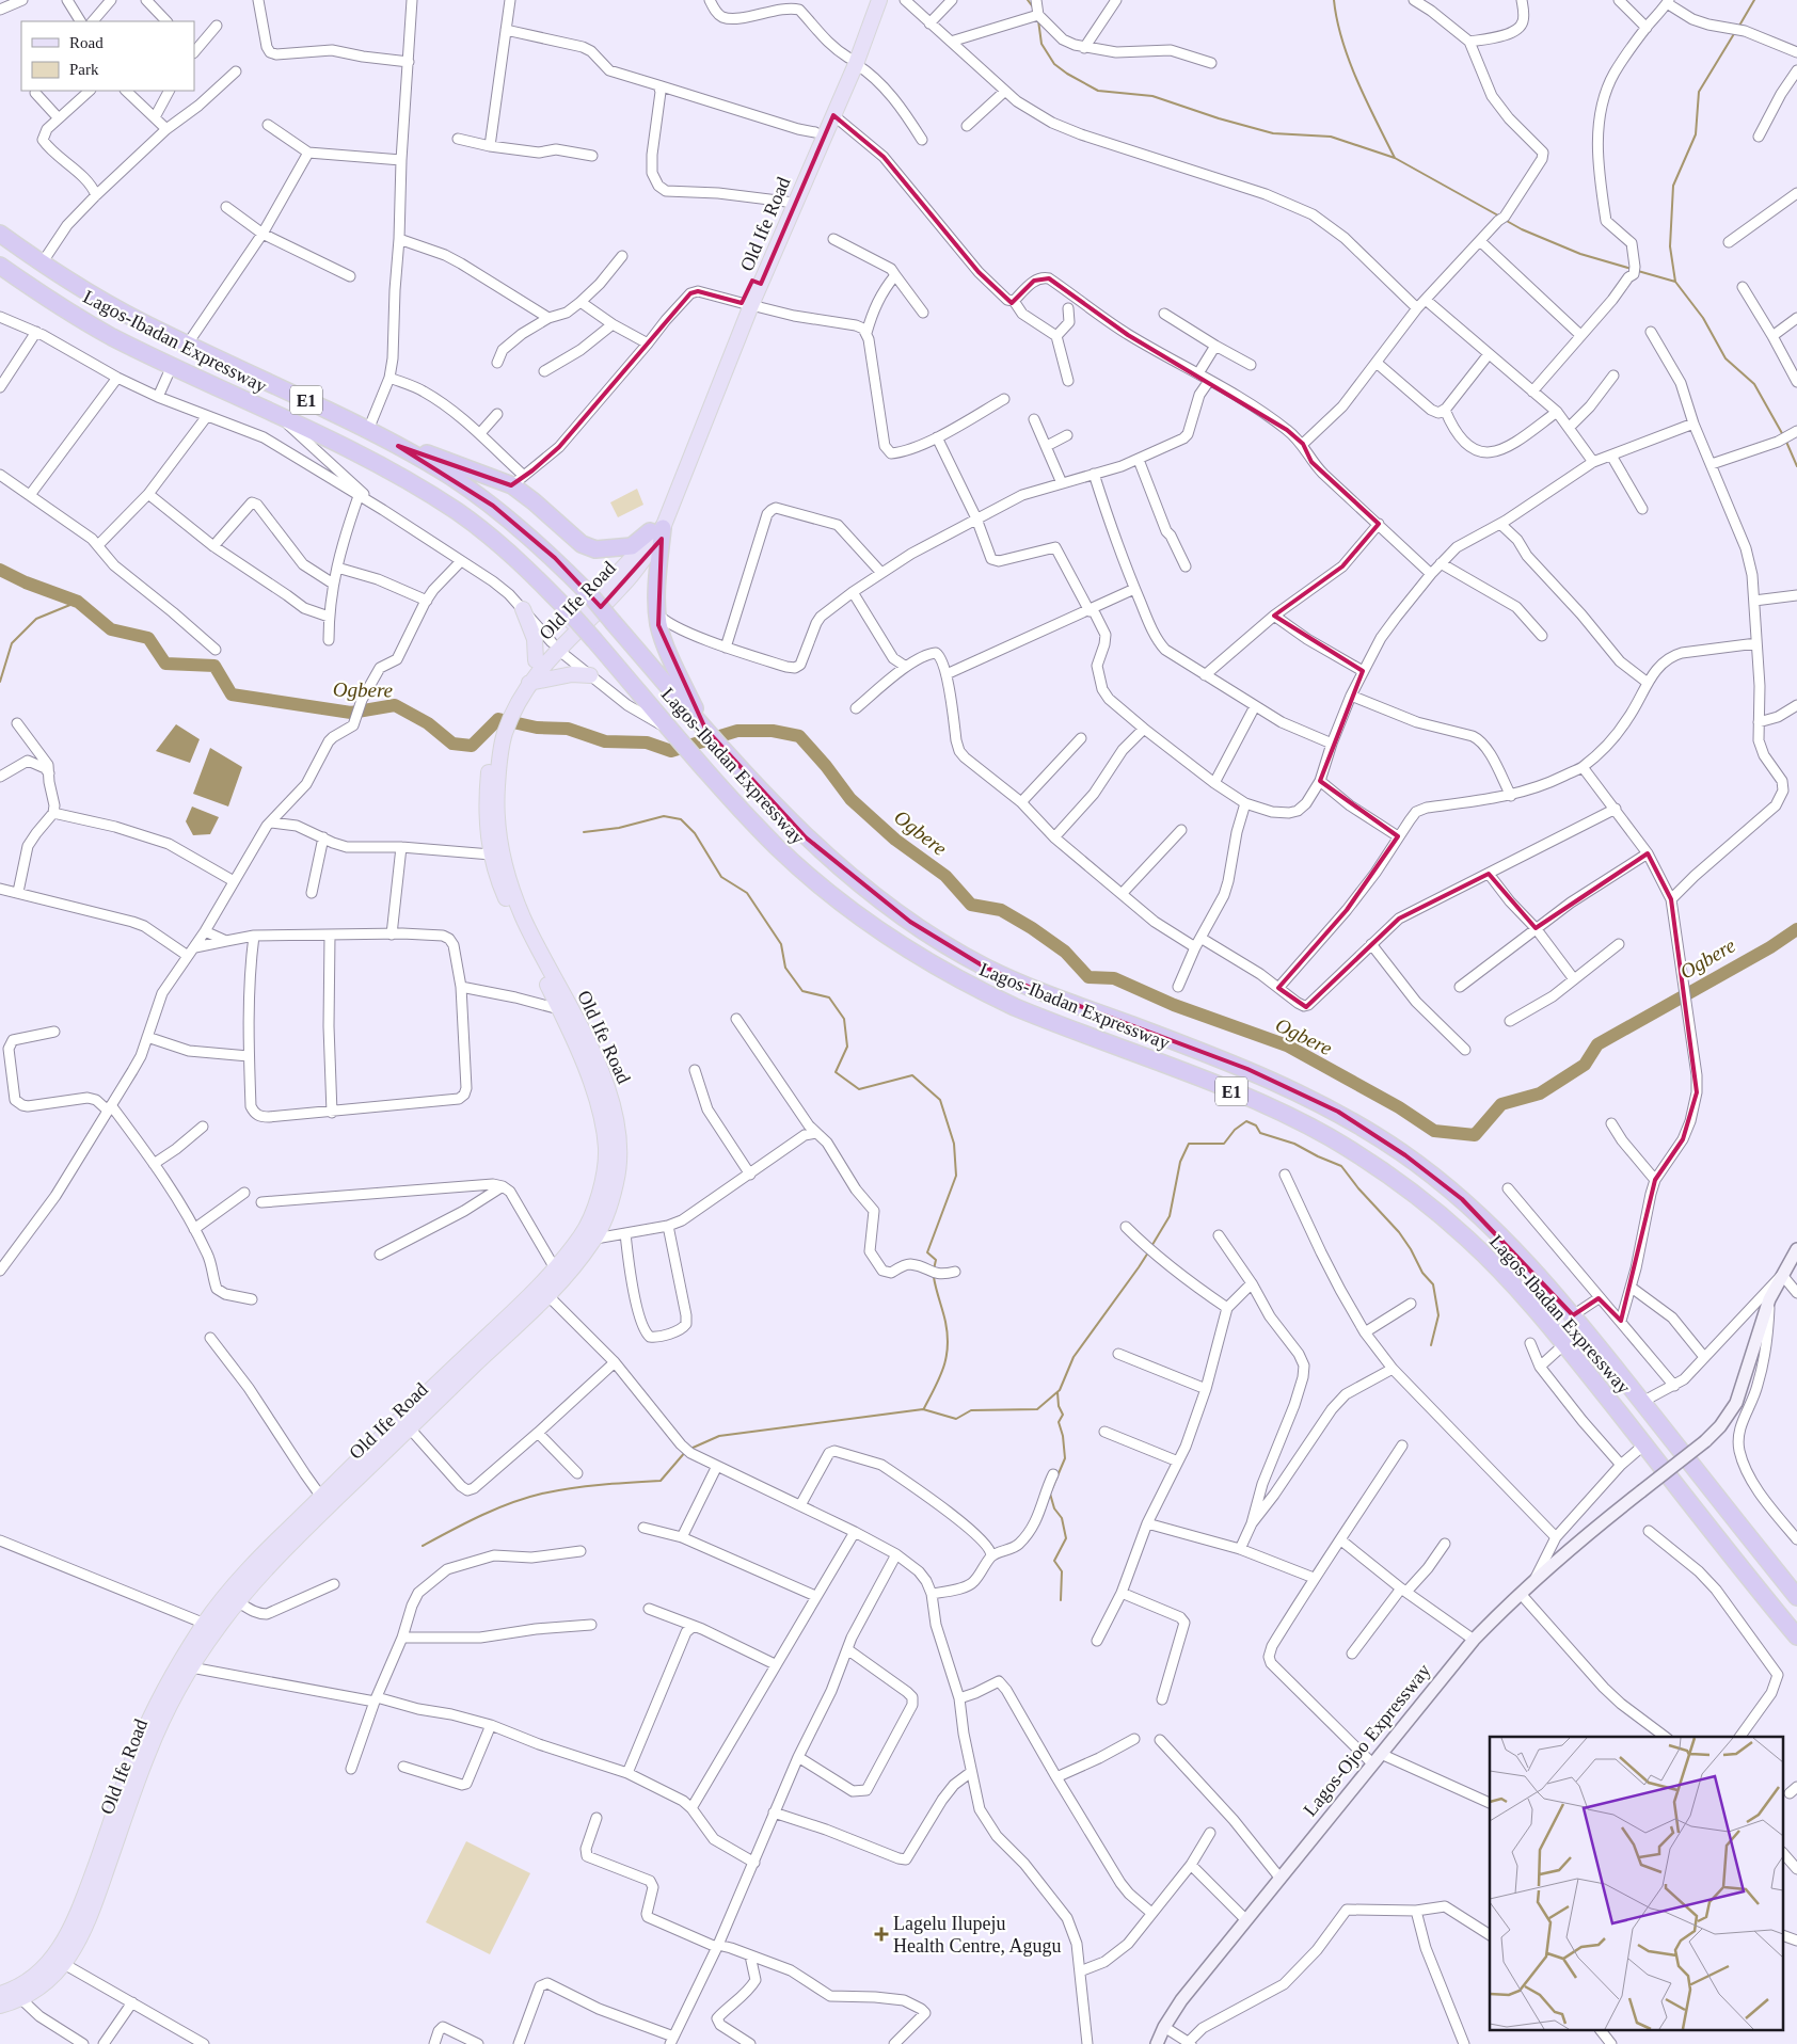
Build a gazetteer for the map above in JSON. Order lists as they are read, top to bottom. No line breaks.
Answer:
{"streets":{"highway":["Lagos-Ibadan Expressway","E1"],"main road":["Old Ife Road","Lagos-Ojoo Expressway"]},"water":["Ogbere"],"places":{"health":["Lagelu Ilupeju Health Centre, Agugu"]},"legend":["Road","Park"]}
